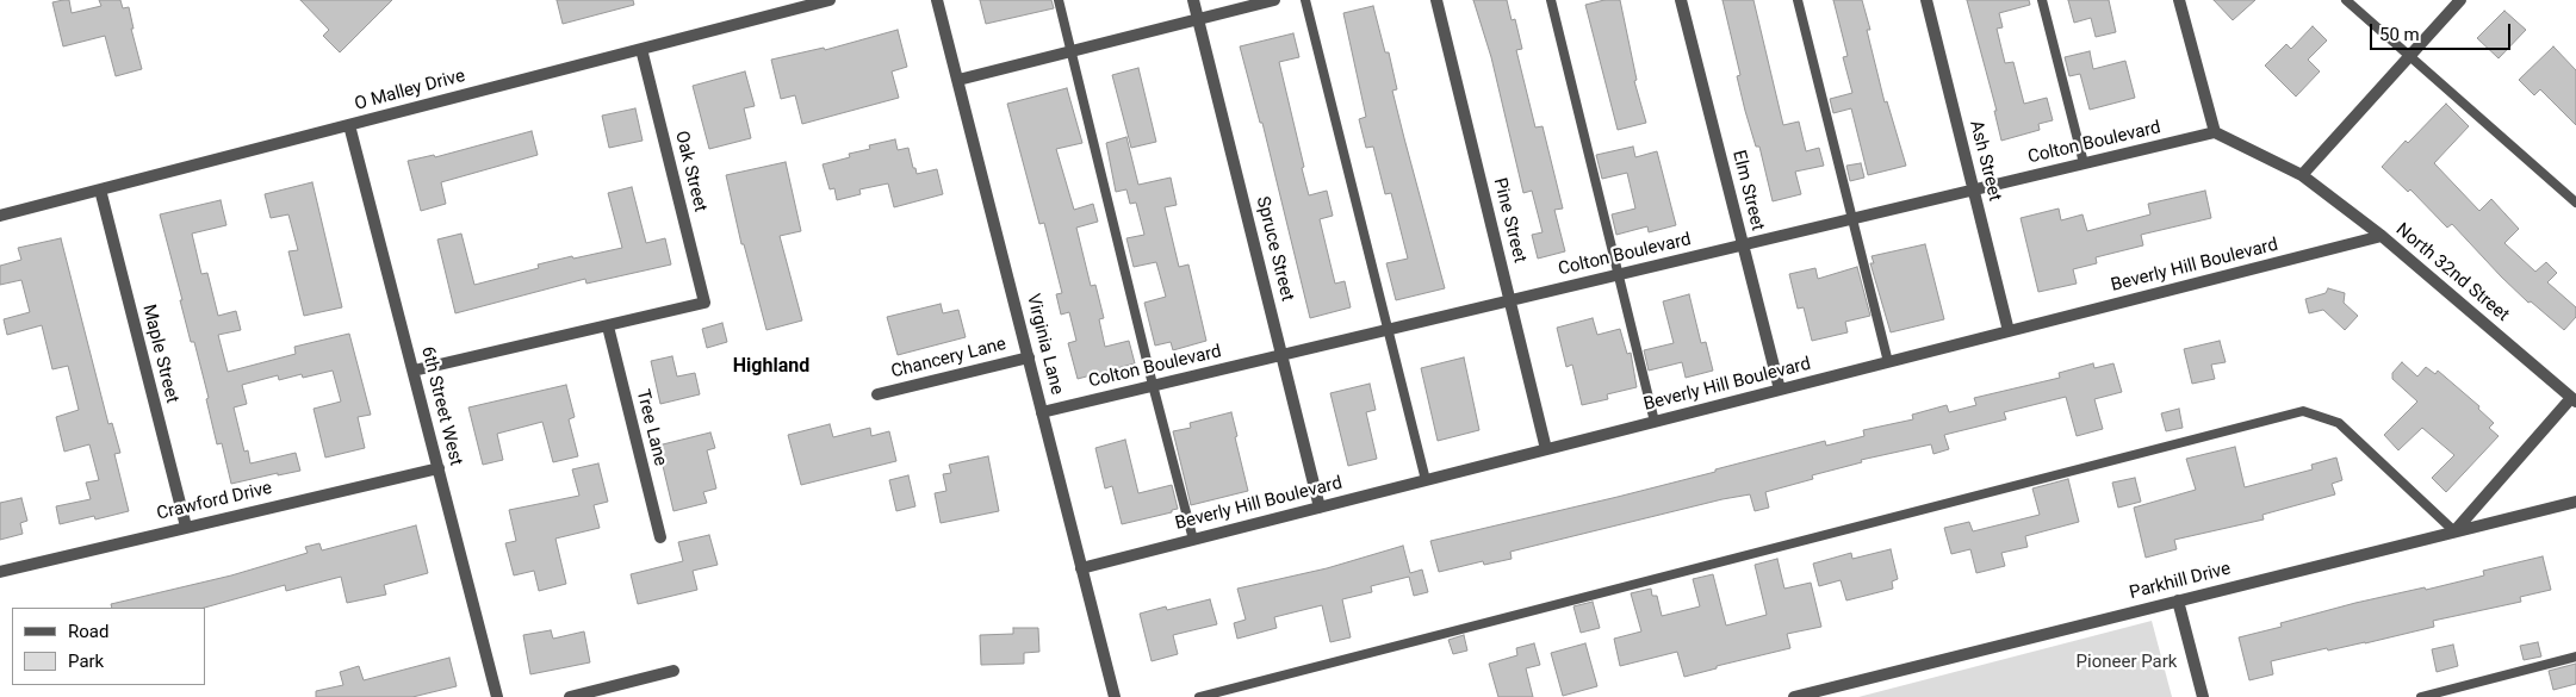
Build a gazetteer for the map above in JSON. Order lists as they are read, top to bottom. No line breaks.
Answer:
{"streets":{"street":["O Malley Drive","Colton Boulevard","Ash Street","Oak Street","Elm Street","Pine Street","Spruce Street","Beverly Hill Boulevard","North 32nd Street","Virginia Lane","Maple Street","Chancery Lane","6th Street West","Tree Lane","Crawford Drive","Parkhill Drive"]},"crossings":[["O Malley Drive","Oak Street"],["O Malley Drive","Maple Street"],["O Malley Drive","6th Street West"],["Colton Boulevard","Ash Street"],["Colton Boulevard","Elm Street"],["Colton Boulevard","Pine Street"],["Colton Boulevard","Spruce Street"],["Colton Boulevard","North 32nd Street"],["Colton Boulevard","Virginia Lane"],["Ash Street","Beverly Hill Boulevard"],["Oak Street","Tree Lane"],["Elm Street","Beverly Hill Boulevard"],["Pine Street","Beverly Hill Boulevard"],["Spruce Street","Beverly Hill Boulevard"],["Beverly Hill Boulevard","North 32nd Street"],["Beverly Hill Boulevard","Virginia Lane"],["Virginia Lane","Chancery Lane"],["Maple Street","Crawford Drive"],["6th Street West","Crawford Drive"]],"districts":["Highland"],"parks":["Pioneer Park"],"legend":["Road","Park"],"scale_bar":"50 m"}
